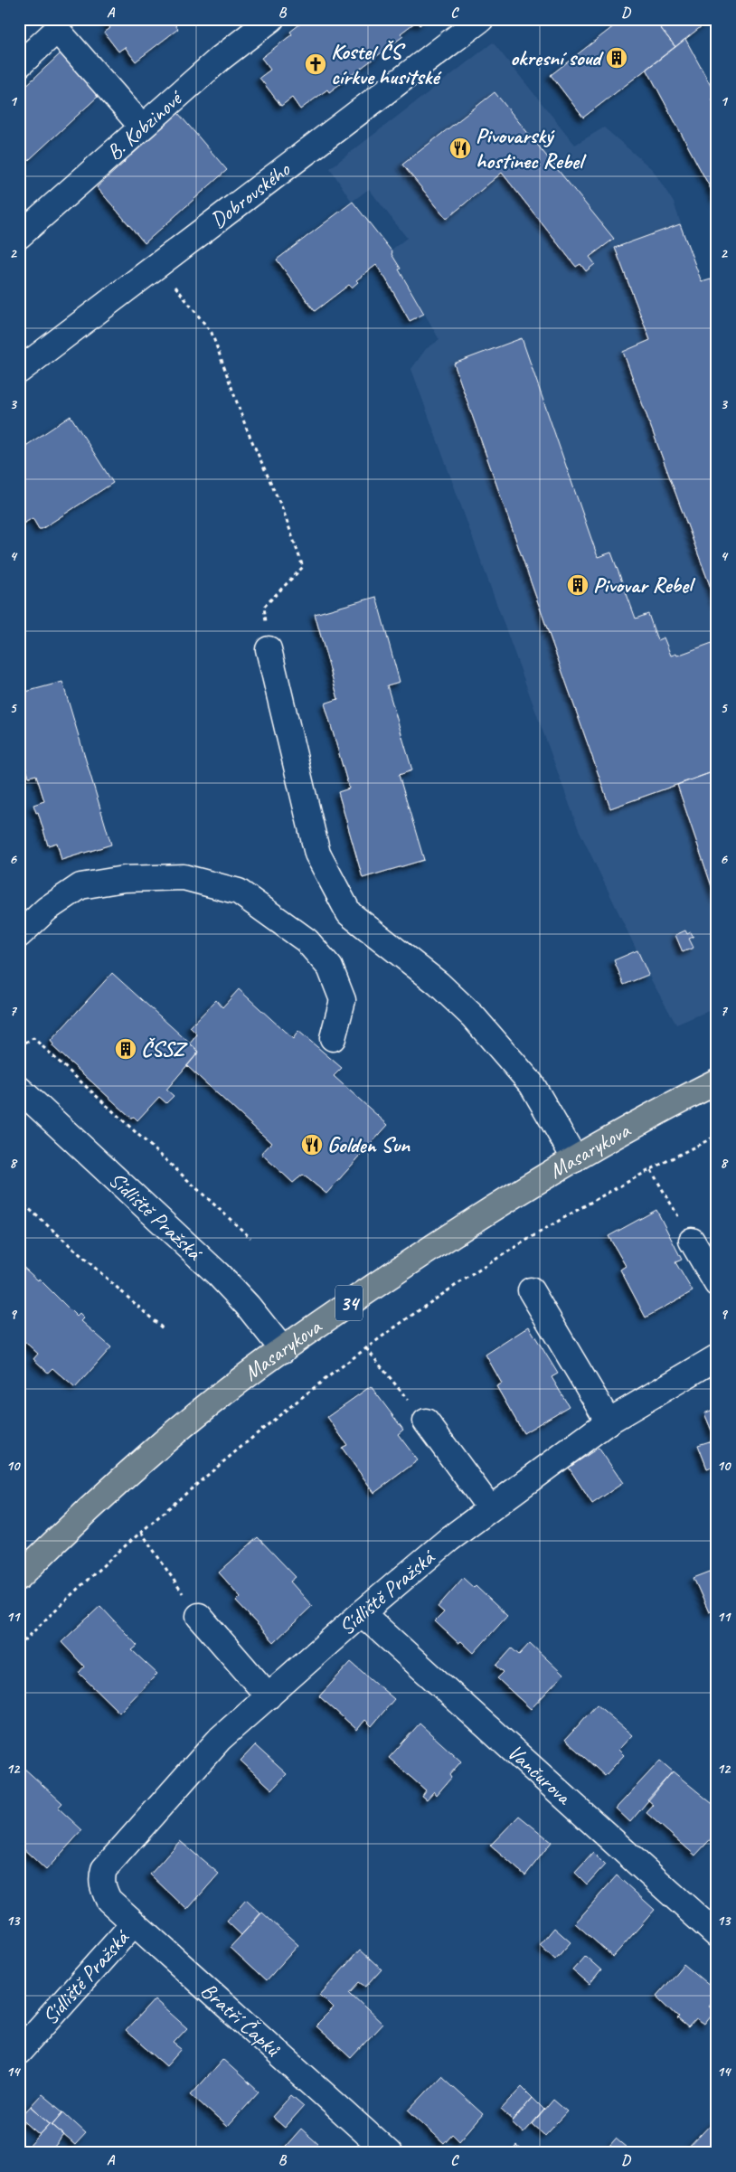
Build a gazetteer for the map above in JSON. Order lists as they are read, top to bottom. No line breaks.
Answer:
{"streets":{"main road":["Masarykova","34"],"street":["B. Kobzinové","Dobrovského","Sídliště Pražská","Vančurova","Bratří Čapků"]},"crossings":[["Masarykova","Sídliště Pražská"],["Sídliště Pražská","Vančurova"],["Sídliště Pražská","Bratří Čapků"]],"places":{"building":["okresní soud","Pivovar Rebel","ČSSZ"],"church":["Kostel ČS církve husitské"],"restaurant":["Pivovarský hostinec Rebel","Golden Sun"]},"grid":{"columns":["A","B","C","D"],"rows":["1","2","3","4","5","6","7","8","9","10","11","12","13","14"]}}
